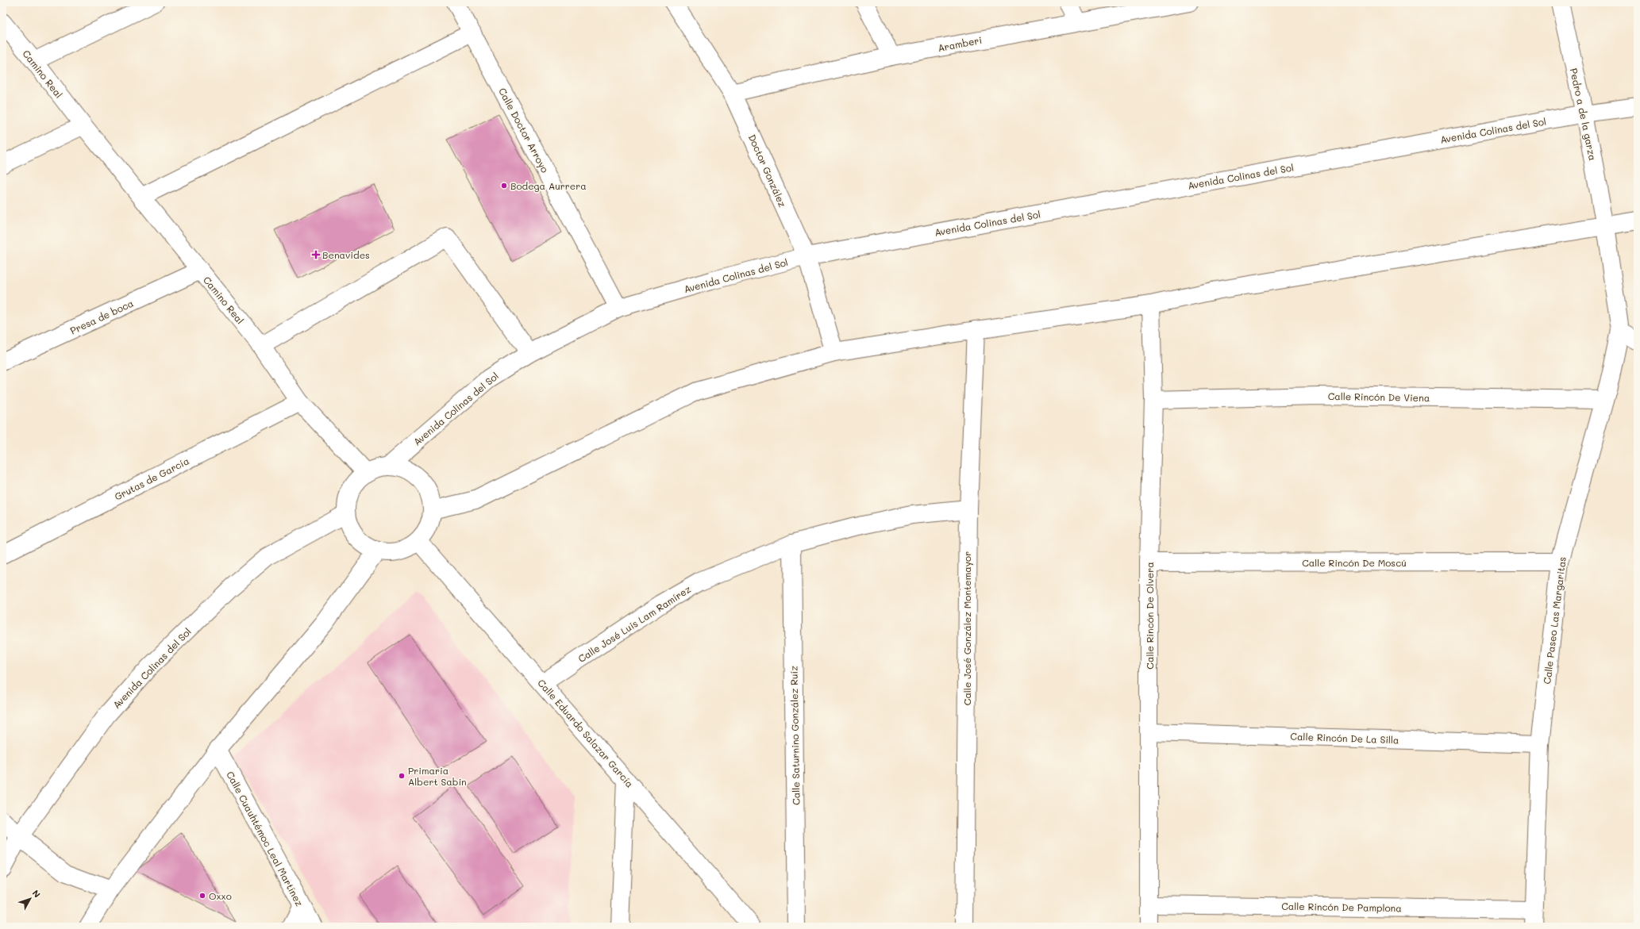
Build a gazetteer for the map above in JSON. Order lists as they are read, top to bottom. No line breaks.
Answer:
{"streets":{"street":["Aramberi","Camino Real","Pedro a de la garza","Calle Doctor Arroyo","Avenida Colinas del Sol","Doctor González","Presa de boca","Calle Rincón De Viena","Grutas de García","Calle Rincón De Moscú","Calle Rincón De Olvera","Calle Paseo Las Margaritas","Calle José Luis Lam Ramírez","Calle José González Montemayor","Calle Eduardo Salazar García","Calle Saturnino González Ruíz","Calle Rincón De La Silla","Calle Cuauhtémoc Leal Martínez","Calle Rincón De Pamplona"]},"crossings":[["Aramberi","Doctor González"],["Camino Real","Avenida Colinas del Sol"],["Camino Real","Presa de boca"],["Camino Real","Grutas de García"],["Camino Real","Calle Eduardo Salazar García"],["Pedro a de la garza","Avenida Colinas del Sol"],["Pedro a de la garza","Calle Paseo Las Margaritas"],["Calle Doctor Arroyo","Avenida Colinas del Sol"],["Avenida Colinas del Sol","Doctor González"],["Avenida Colinas del Sol","Calle Eduardo Salazar García"],["Calle Rincón De Viena","Calle Rincón De Olvera"],["Calle Rincón De Viena","Calle Paseo Las Margaritas"],["Calle Rincón De Moscú","Calle Rincón De Olvera"],["Calle Rincón De Moscú","Calle Paseo Las Margaritas"],["Calle Rincón De Olvera","Calle Rincón De La Silla"],["Calle Rincón De Olvera","Calle Rincón De Pamplona"],["Calle Paseo Las Margaritas","Calle Rincón De La Silla"],["Calle Paseo Las Margaritas","Calle Rincón De Pamplona"],["Calle José Luis Lam Ramírez","Calle José González Montemayor"],["Calle José Luis Lam Ramírez","Calle Eduardo Salazar García"],["Calle José Luis Lam Ramírez","Calle Saturnino González Ruíz"]],"places":{"other":["Bodega Aurrera","Primaria Albert Sabin","Oxxo"],"health":["Benavides"]},"north":"top right"}
